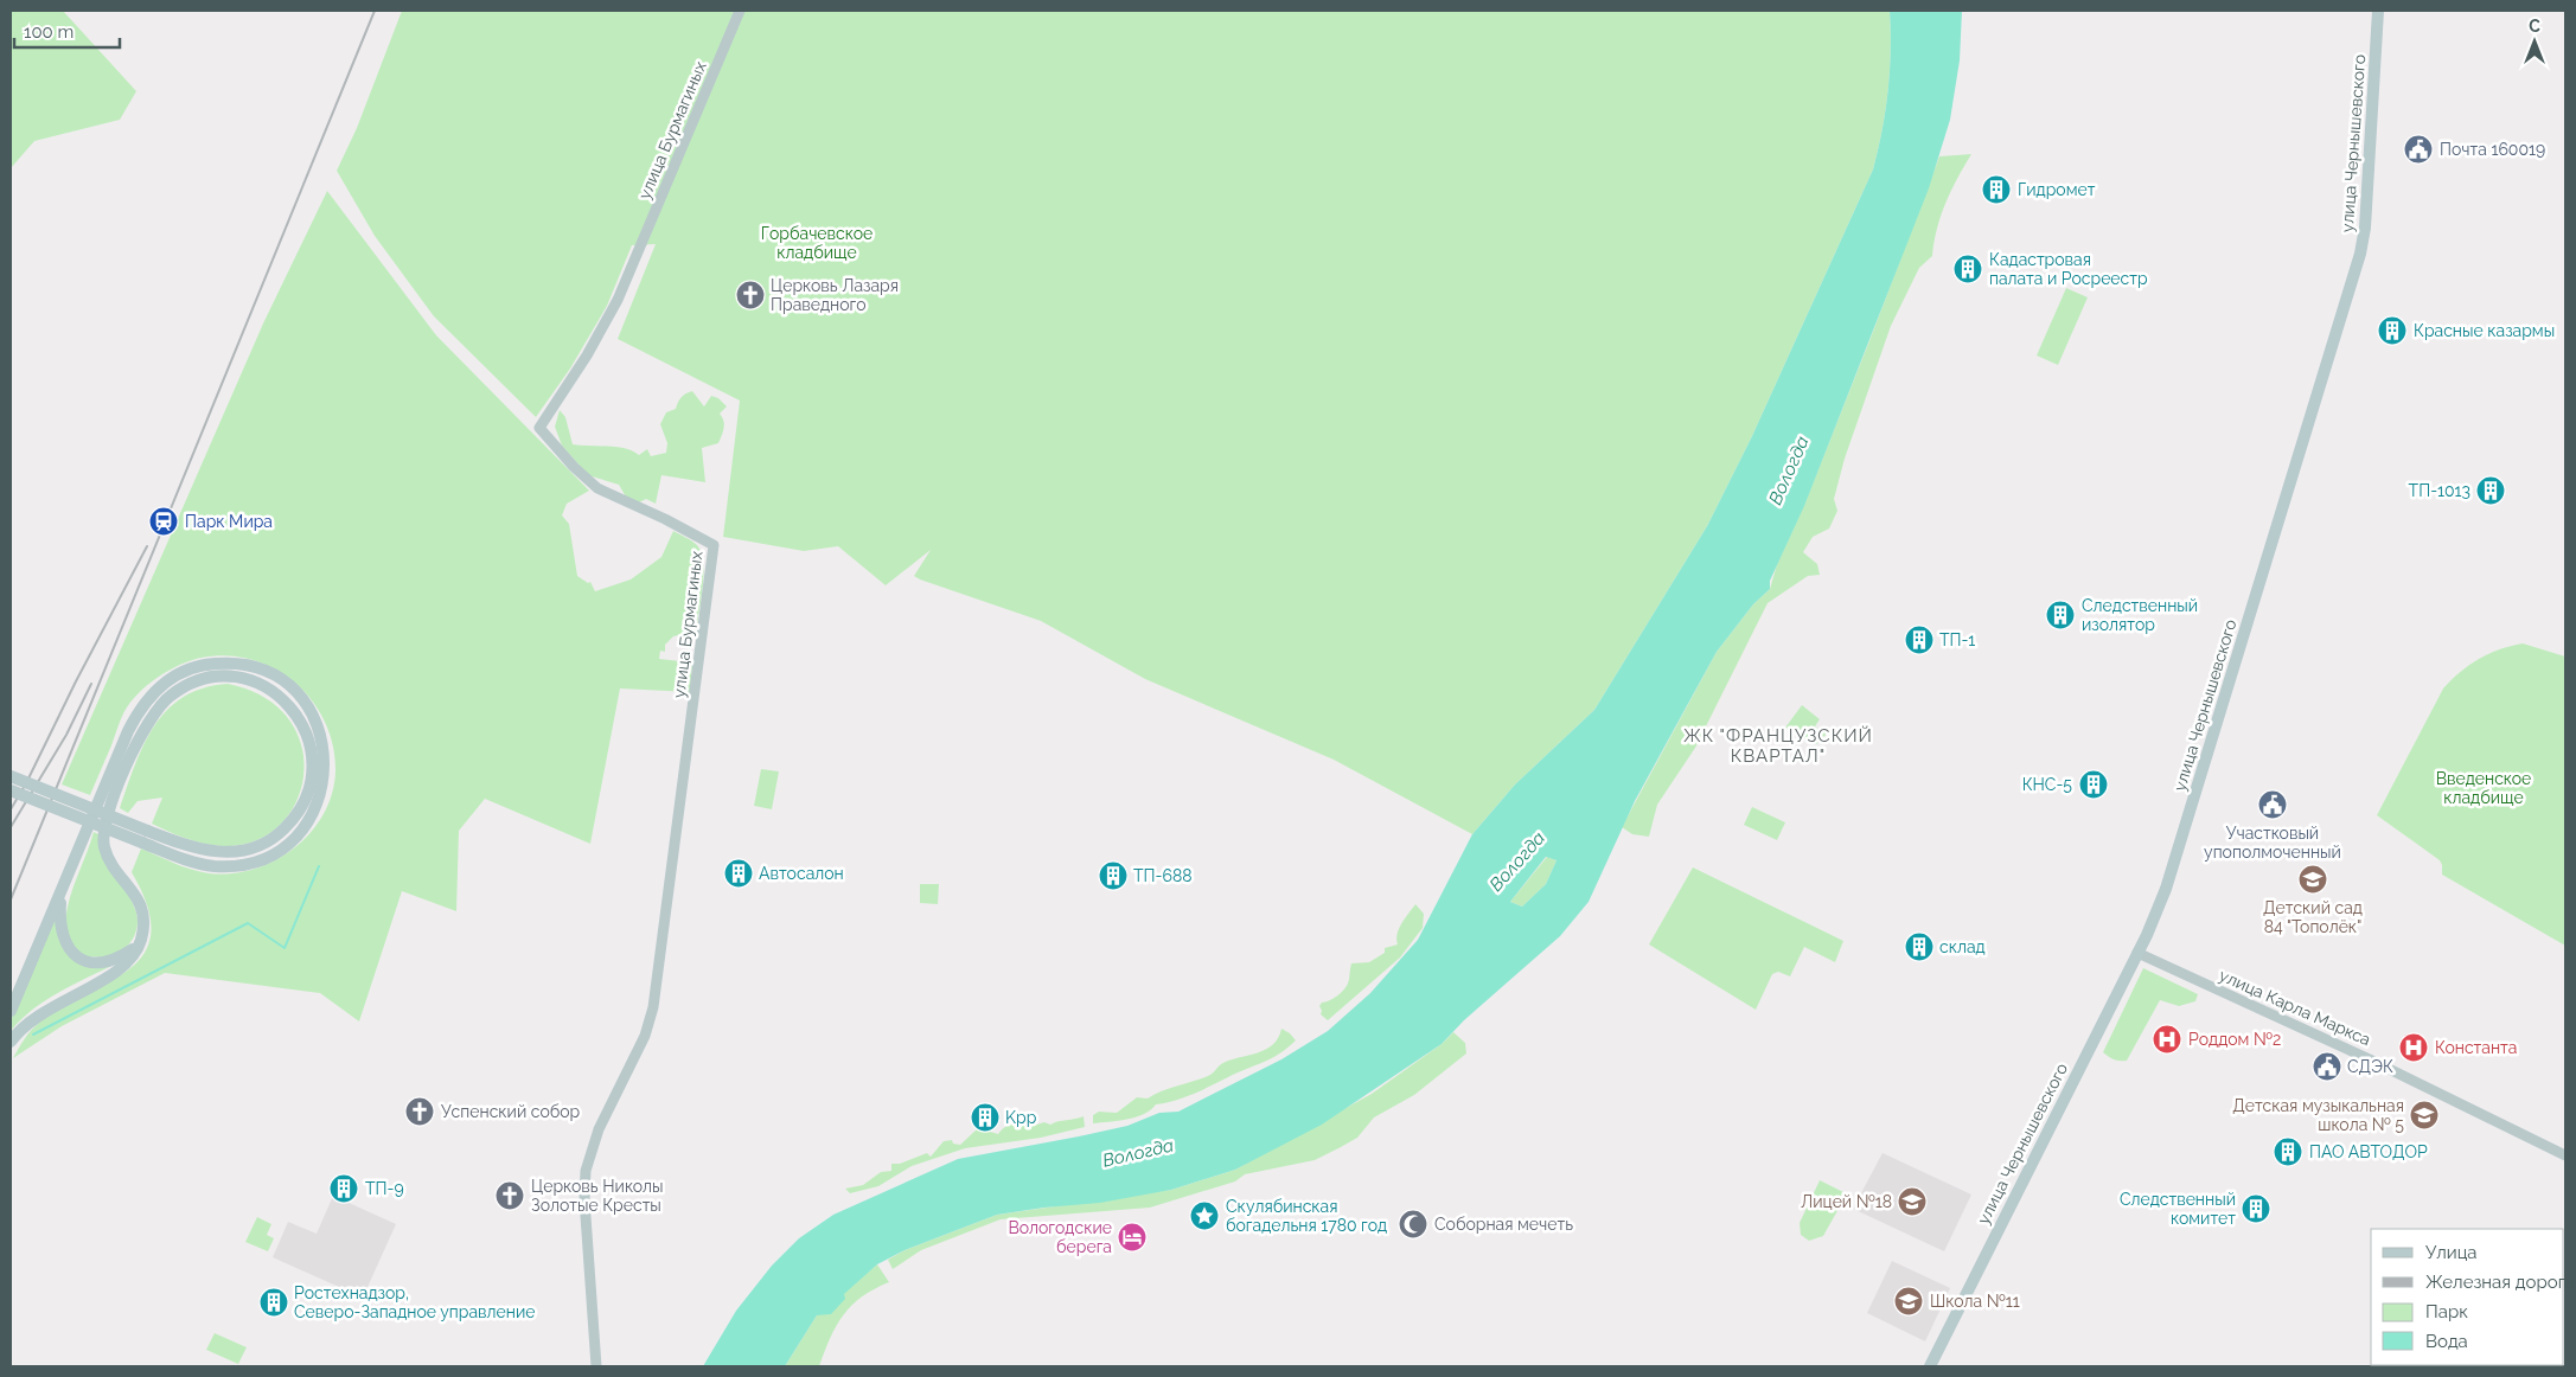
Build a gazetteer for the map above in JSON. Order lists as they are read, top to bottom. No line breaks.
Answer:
{"streets":{"main road":["улица Чернышевского"],"street":["улица Бурмагиных","улица Карла Маркса"]},"crossings":[["улица Чернышевского","улица Карла Маркса"]],"districts":["ЖК \"ФРАНЦУЗСКИЙ КВАРТАЛ\""],"water":["Вологда"],"parks":["Горбачевское кладбище","Введенское кладбище"],"places":{"public building":["Почта 160019","Участковый упополмоченный","СДЭК"],"building":["Гидромет","Кадастровая палата и Росреестр","Красные казармы","ТП-1013","Следственный изолятор","ТП-1","КНС-5","Автосалон","ТП-688","склад","Kpp","ПАО АВТОДОР","ТП-9","Следственный комитет","Ростехнадзор, Северо-Западное управление"],"church":["Церковь Лазаря Праведного","Успенский собор","Церковь Николы Золотые Кресты"],"station":["Парк Мира"],"school or university":["Детский сад 84 \"Тополёк\"","Детская музыкальная школа № 5","Лицей №18","Школа №11"],"hospital":["Роддом №2","Константа"],"place":["Скулябинская богадельня 1780 год"],"mosque":["Соборная мечеть"],"hotel":["Вологодские берега"]},"legend":["Улица","Железная дорога","Парк","Вода"],"scale_bar":"100 m","north":"top"}
